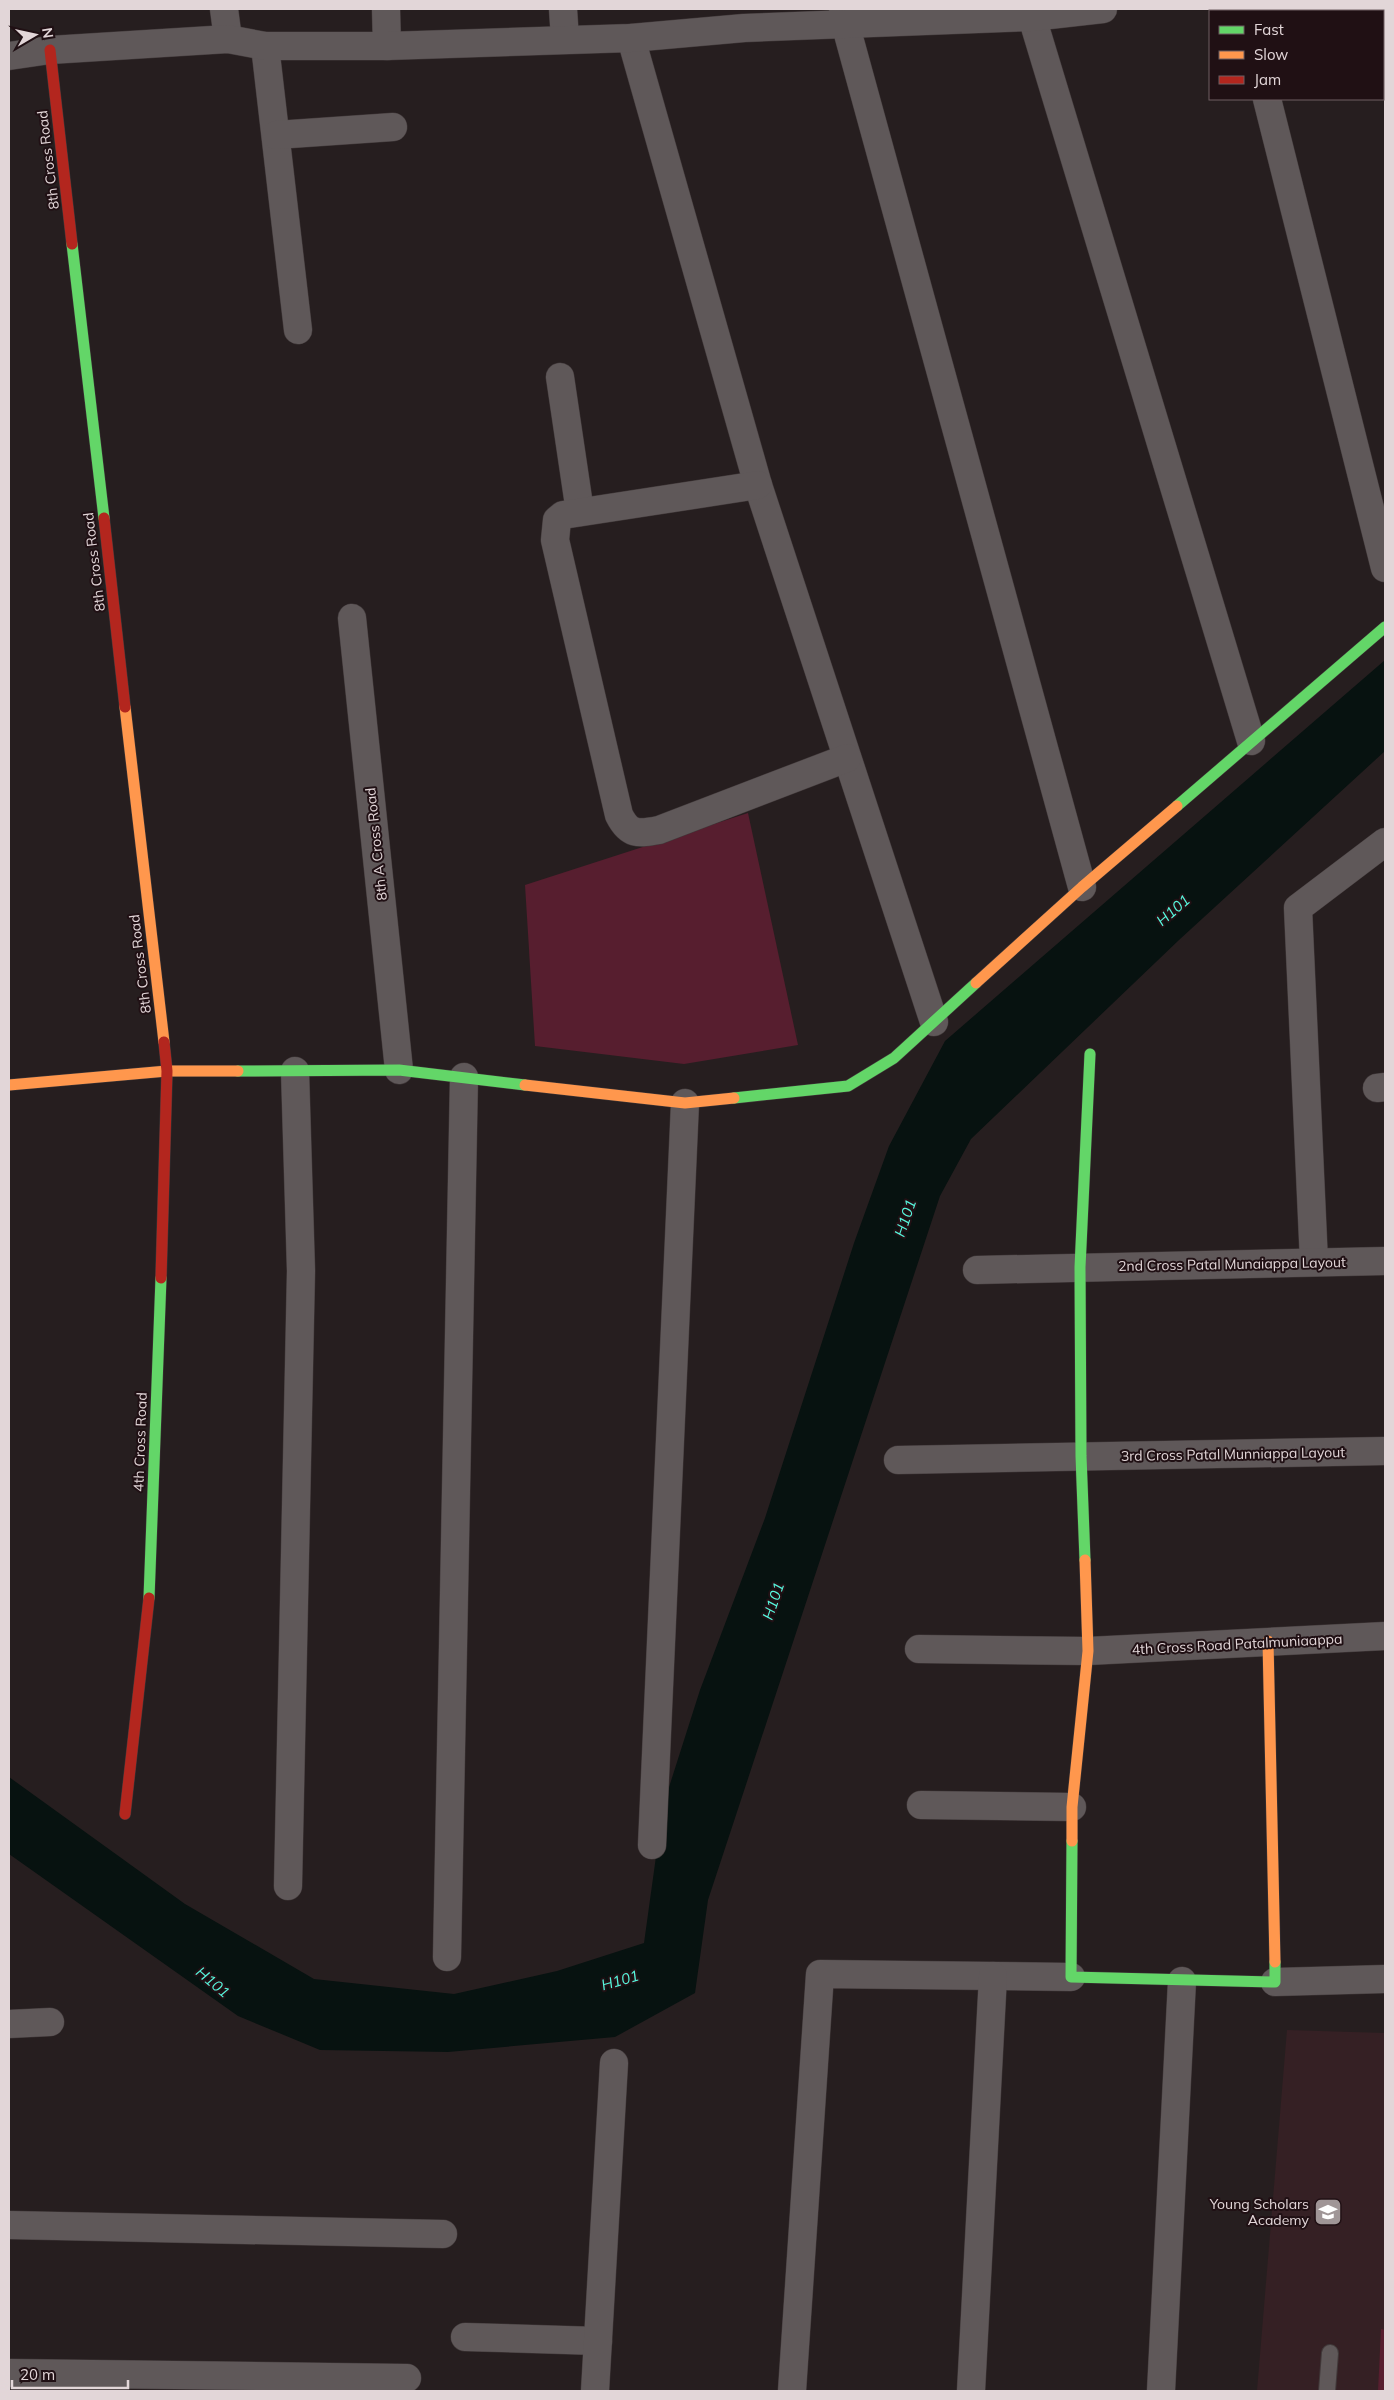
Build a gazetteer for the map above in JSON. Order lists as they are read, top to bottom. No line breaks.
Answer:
{"streets":{"street":["8th Cross Road","8th A Cross Road","2nd Cross Patal Munaiappa Layout","4th Cross Road","3rd Cross Patal Munniappa Layout","4th Cross Road Patalmuniaappa"]},"crossings":[["8th Cross Road","4th Cross Road"]],"water":["H101"],"places":{"school or university":["Young Scholars Academy"]},"legend":["Fast","Slow","Jam"],"scale_bar":"20 m","north":"right"}
